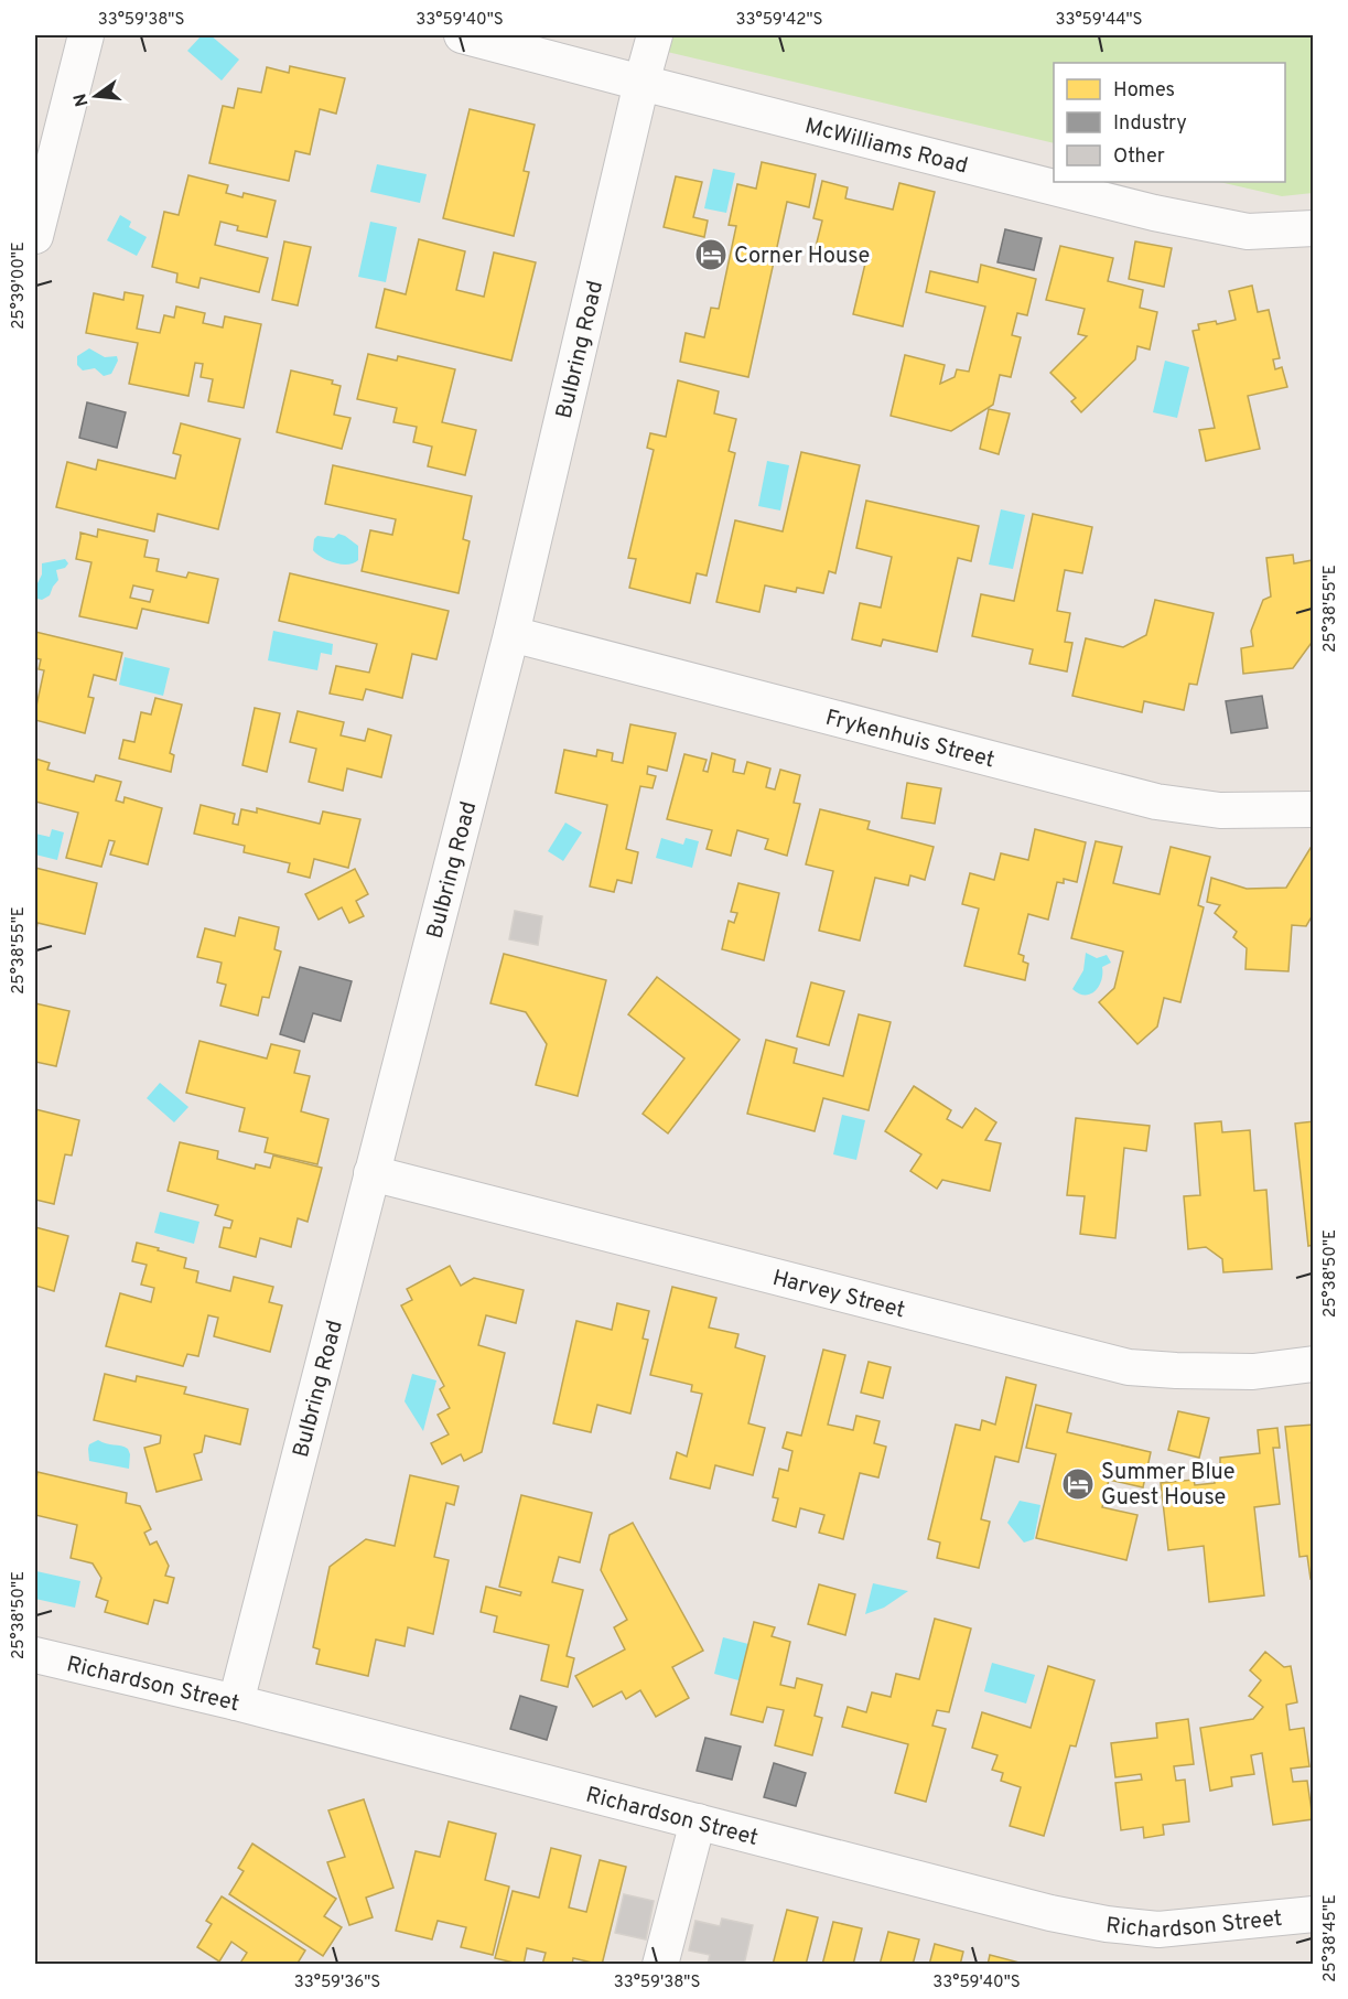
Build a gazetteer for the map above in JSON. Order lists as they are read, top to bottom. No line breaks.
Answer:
{"streets":{"street":["McWilliams Road","Bulbring Road","Frykenhuis Street","Harvey Street","Richardson Street"]},"crossings":[["McWilliams Road","Bulbring Road"],["Bulbring Road","Frykenhuis Street"],["Bulbring Road","Harvey Street"],["Bulbring Road","Richardson Street"]],"places":{"hotel":["Corner House","Summer Blue Guest House"]},"legend":["Homes","Industry","Other"],"north":"left","coordinates":["33°59'38\"S","33°59'40\"S","33°59'42\"S","33°59'44\"S","25°39'00\"E","25°38'55\"E","25°38'50\"E","25°38'45\"E","33°59'36\"S"]}
